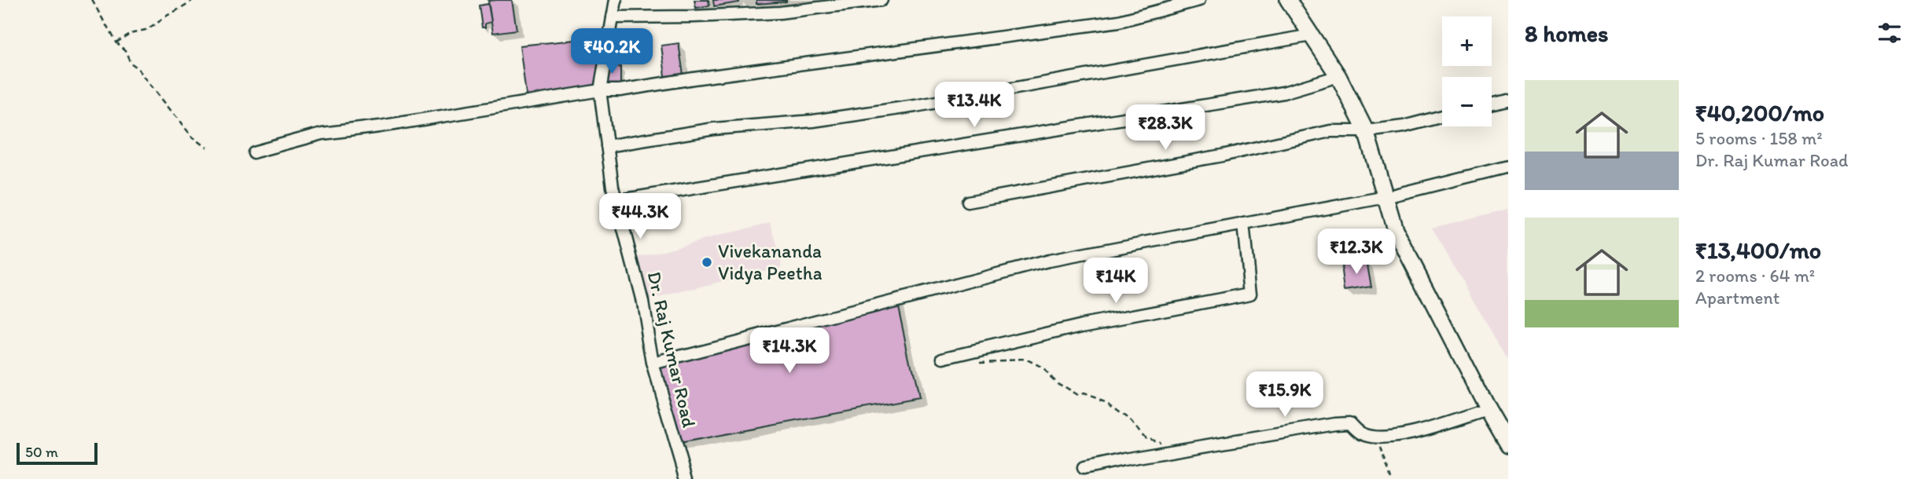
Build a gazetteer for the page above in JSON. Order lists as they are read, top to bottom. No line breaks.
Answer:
{"streets":{"street":["Dr. Raj Kumar Road"]},"places":["Vivekananda Vidya Peetha"],"scale_bar":"50 m","page":{"heading":"8 homes","map_buttons":["+","−"],"price":["₹40.2K","₹13.4K","₹28.3K","₹44.3K","₹12.3K","₹14K","₹14.3K","₹15.9K"],"list":[{"name":"₹40,200/mo","note":"5 rooms · 158 m² · Dr. Raj Kumar Road"},{"name":"₹13,400/mo","note":"2 rooms · 64 m² · Apartment"}],"scale":"50 m"}}
